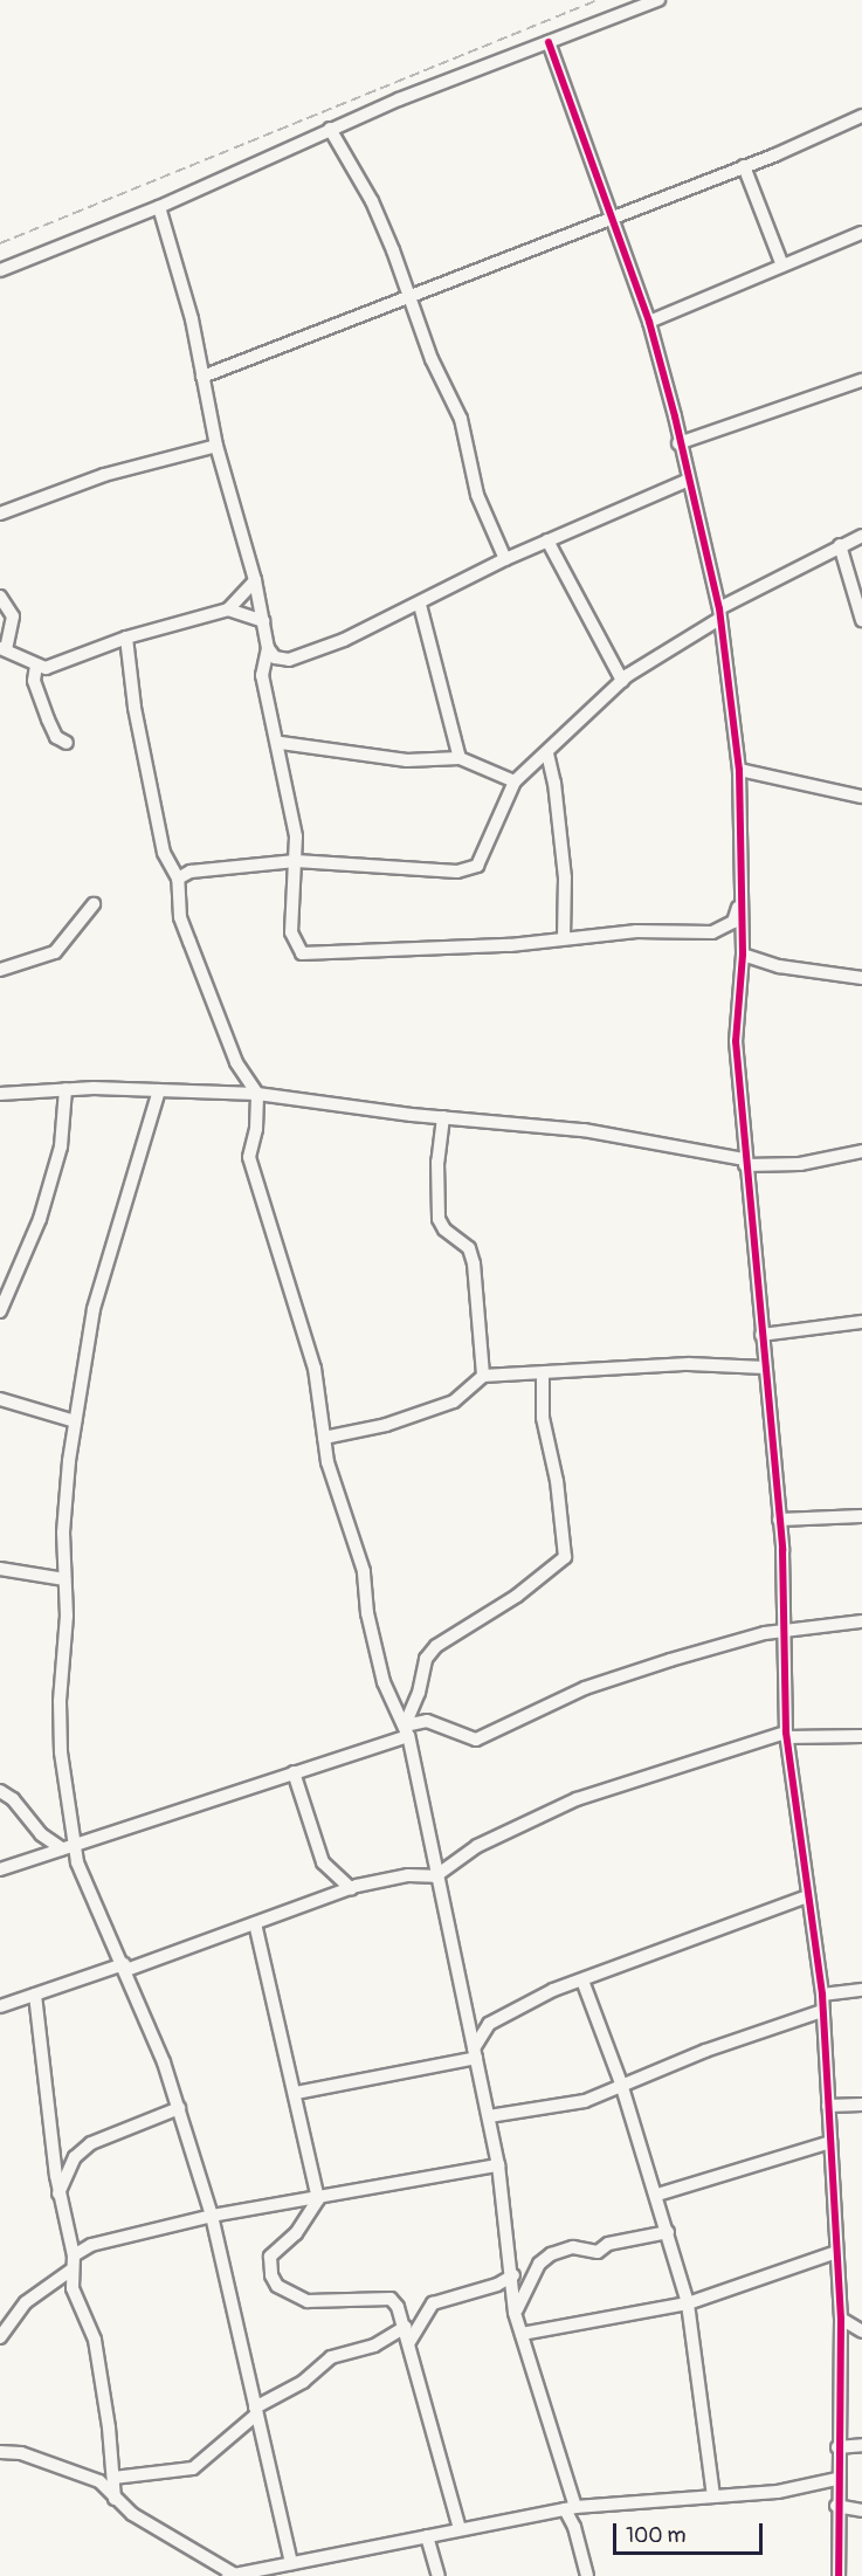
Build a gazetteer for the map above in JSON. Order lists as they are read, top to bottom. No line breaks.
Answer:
{"scale_bar":"100 m"}
